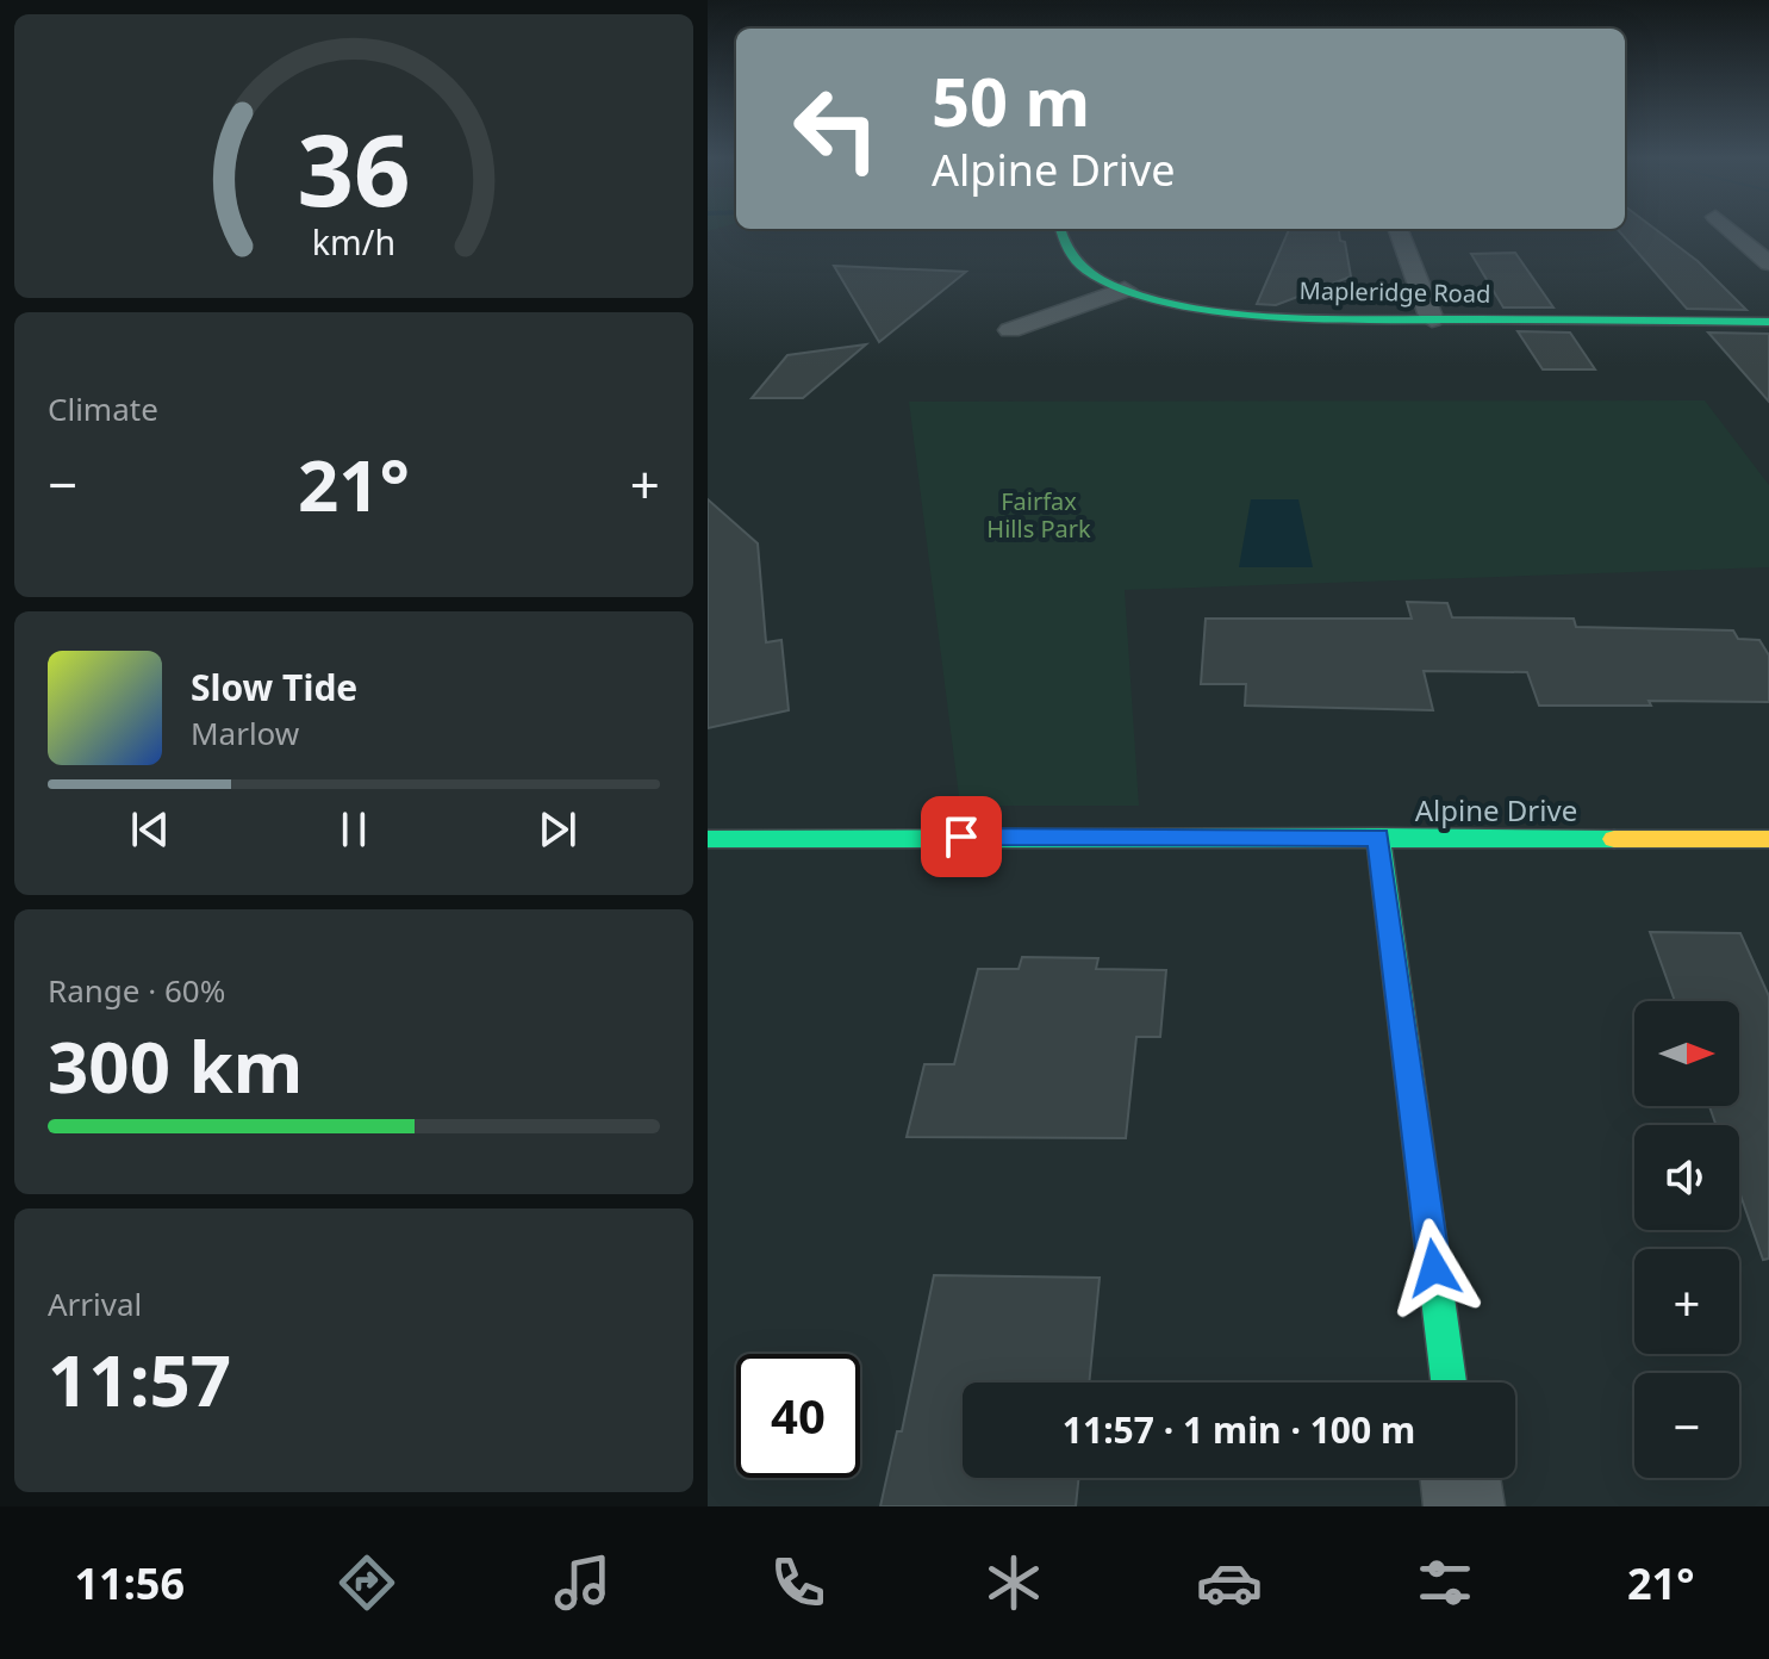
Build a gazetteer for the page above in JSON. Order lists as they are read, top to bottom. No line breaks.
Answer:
{"streets":{"street":["Mapleridge Road","Alpine Drive"]},"parks":["Fairfax Hills Park"],"north":"right","page":{"turn":["50 m","Alpine Drive"],"tile":["Climate",["Range · 60%","300 km"],["Arrival","11:57"]],"heat":["−","21°","+"],"song":["Slow Tide","Marlow"],"map_buttons":["+","−"],"limit":"40","trip":"11:57 · 1 min · 100 m","tabs":["11:56","21°"],"gauge":["36","km/h"]}}
